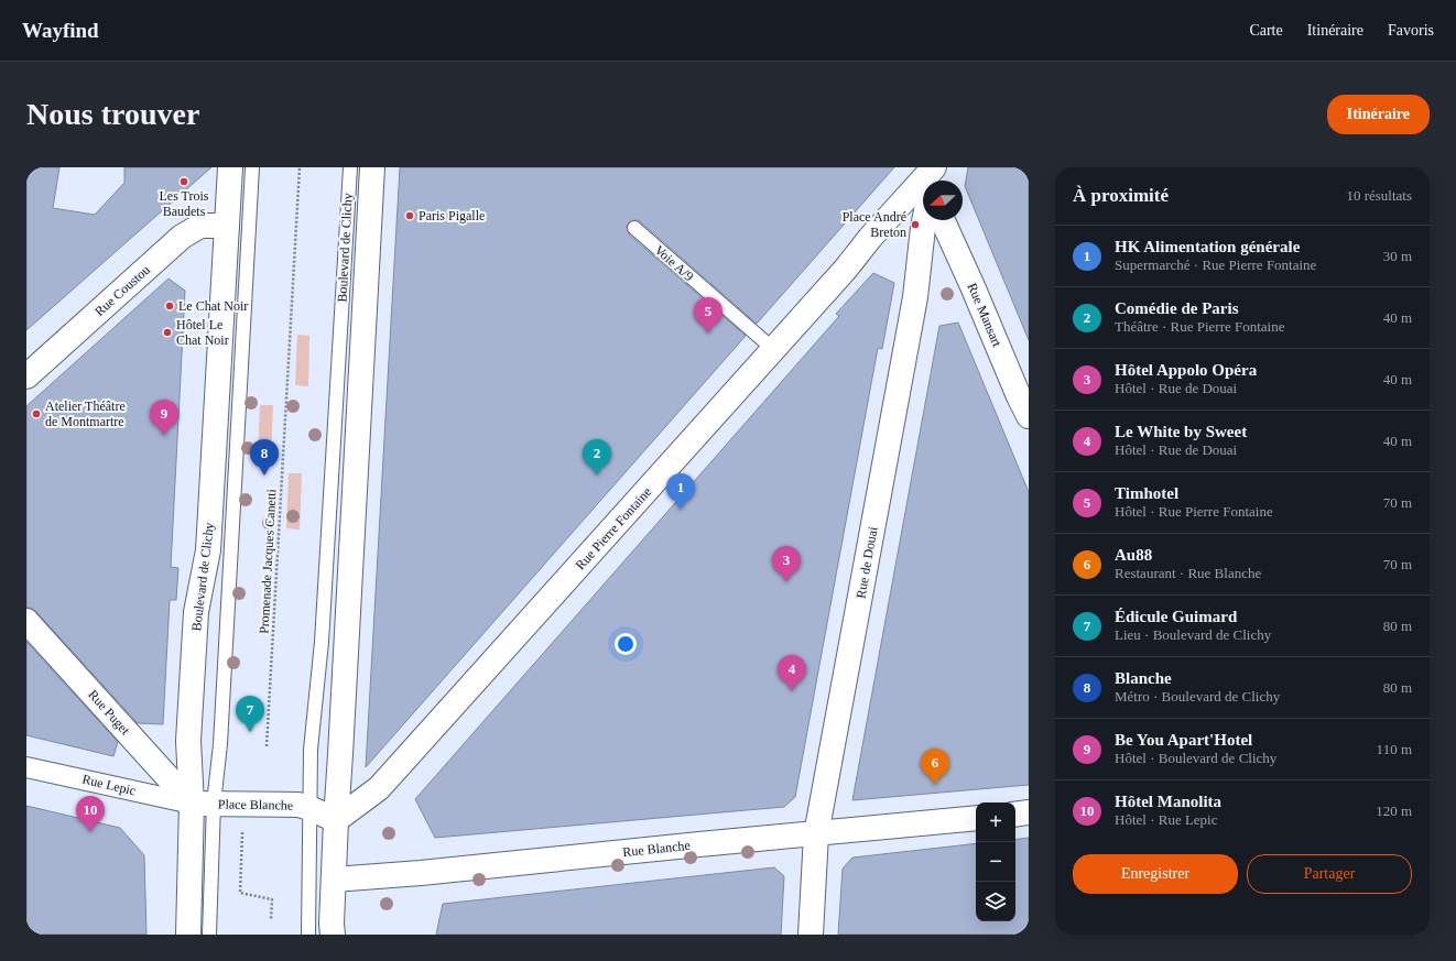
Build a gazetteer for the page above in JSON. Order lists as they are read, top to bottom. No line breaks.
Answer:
{"streets":{"street":["Boulevard de Clichy","Rue Coustou","Rue Mansart","Rue Pierre Fontaine","Rue de Douai","Rue Puget","Rue Lepic","Place Blanche","Rue Blanche"],"lane":["Voie A/9"],"path":["Promenade Jacques Canetti"]},"crossings":[["Boulevard de Clichy","Rue Coustou"],["Boulevard de Clichy","Rue Pierre Fontaine"],["Boulevard de Clichy","Rue Puget"],["Boulevard de Clichy","Rue Lepic"],["Boulevard de Clichy","Place Blanche"],["Voie A/9","Rue Pierre Fontaine"],["Rue Pierre Fontaine","Place Blanche"],["Rue de Douai","Rue Blanche"],["Rue Puget","Rue Lepic"],["Rue Puget","Place Blanche"],["Rue Lepic","Place Blanche"]],"places":["Les Trois Baudets","Paris Pigalle","Place André Breton","Le Chat Noir","Hôtel Le Chat Noir","Atelier Théâtre de Montmartre"],"north":"left","page":{"header":"Wayfind","nav":["Carte","Itinéraire","Favoris"],"buttons":["Itinéraire",["Enregistrer","Partager"]],"title":"Nous trouver","heading":["À proximité","10 résultats"],"list":[{"mark":"1","name":"HK Alimentation générale","note":"Supermarché · Rue Pierre Fontaine","value":"30 m"},{"mark":"2","name":"Comédie de Paris","note":"Théâtre · Rue Pierre Fontaine","value":"40 m"},{"mark":"3","name":"Hôtel Appolo Opéra","note":"Hôtel · Rue de Douai","value":"40 m"},{"mark":"4","name":"Le White by Sweet","note":"Hôtel · Rue de Douai","value":"40 m"},{"mark":"5","name":"Timhotel","note":"Hôtel · Rue Pierre Fontaine","value":"70 m"},{"mark":"6","name":"Au88","note":"Restaurant · Rue Blanche","value":"70 m"},{"mark":"7","name":"Édicule Guimard","note":"Lieu · Boulevard de Clichy","value":"80 m"},{"mark":"8","name":"Blanche","note":"Métro · Boulevard de Clichy","value":"80 m"},{"mark":"9","name":"Be You Apart'Hotel","note":"Hôtel · Boulevard de Clichy","value":"110 m"},{"mark":"10","name":"Hôtel Manolita","note":"Hôtel · Rue Lepic","value":"120 m"}],"pins":["5","9","2","8","1","3","4","7","6","10"],"map_buttons":["+","−"]}}
